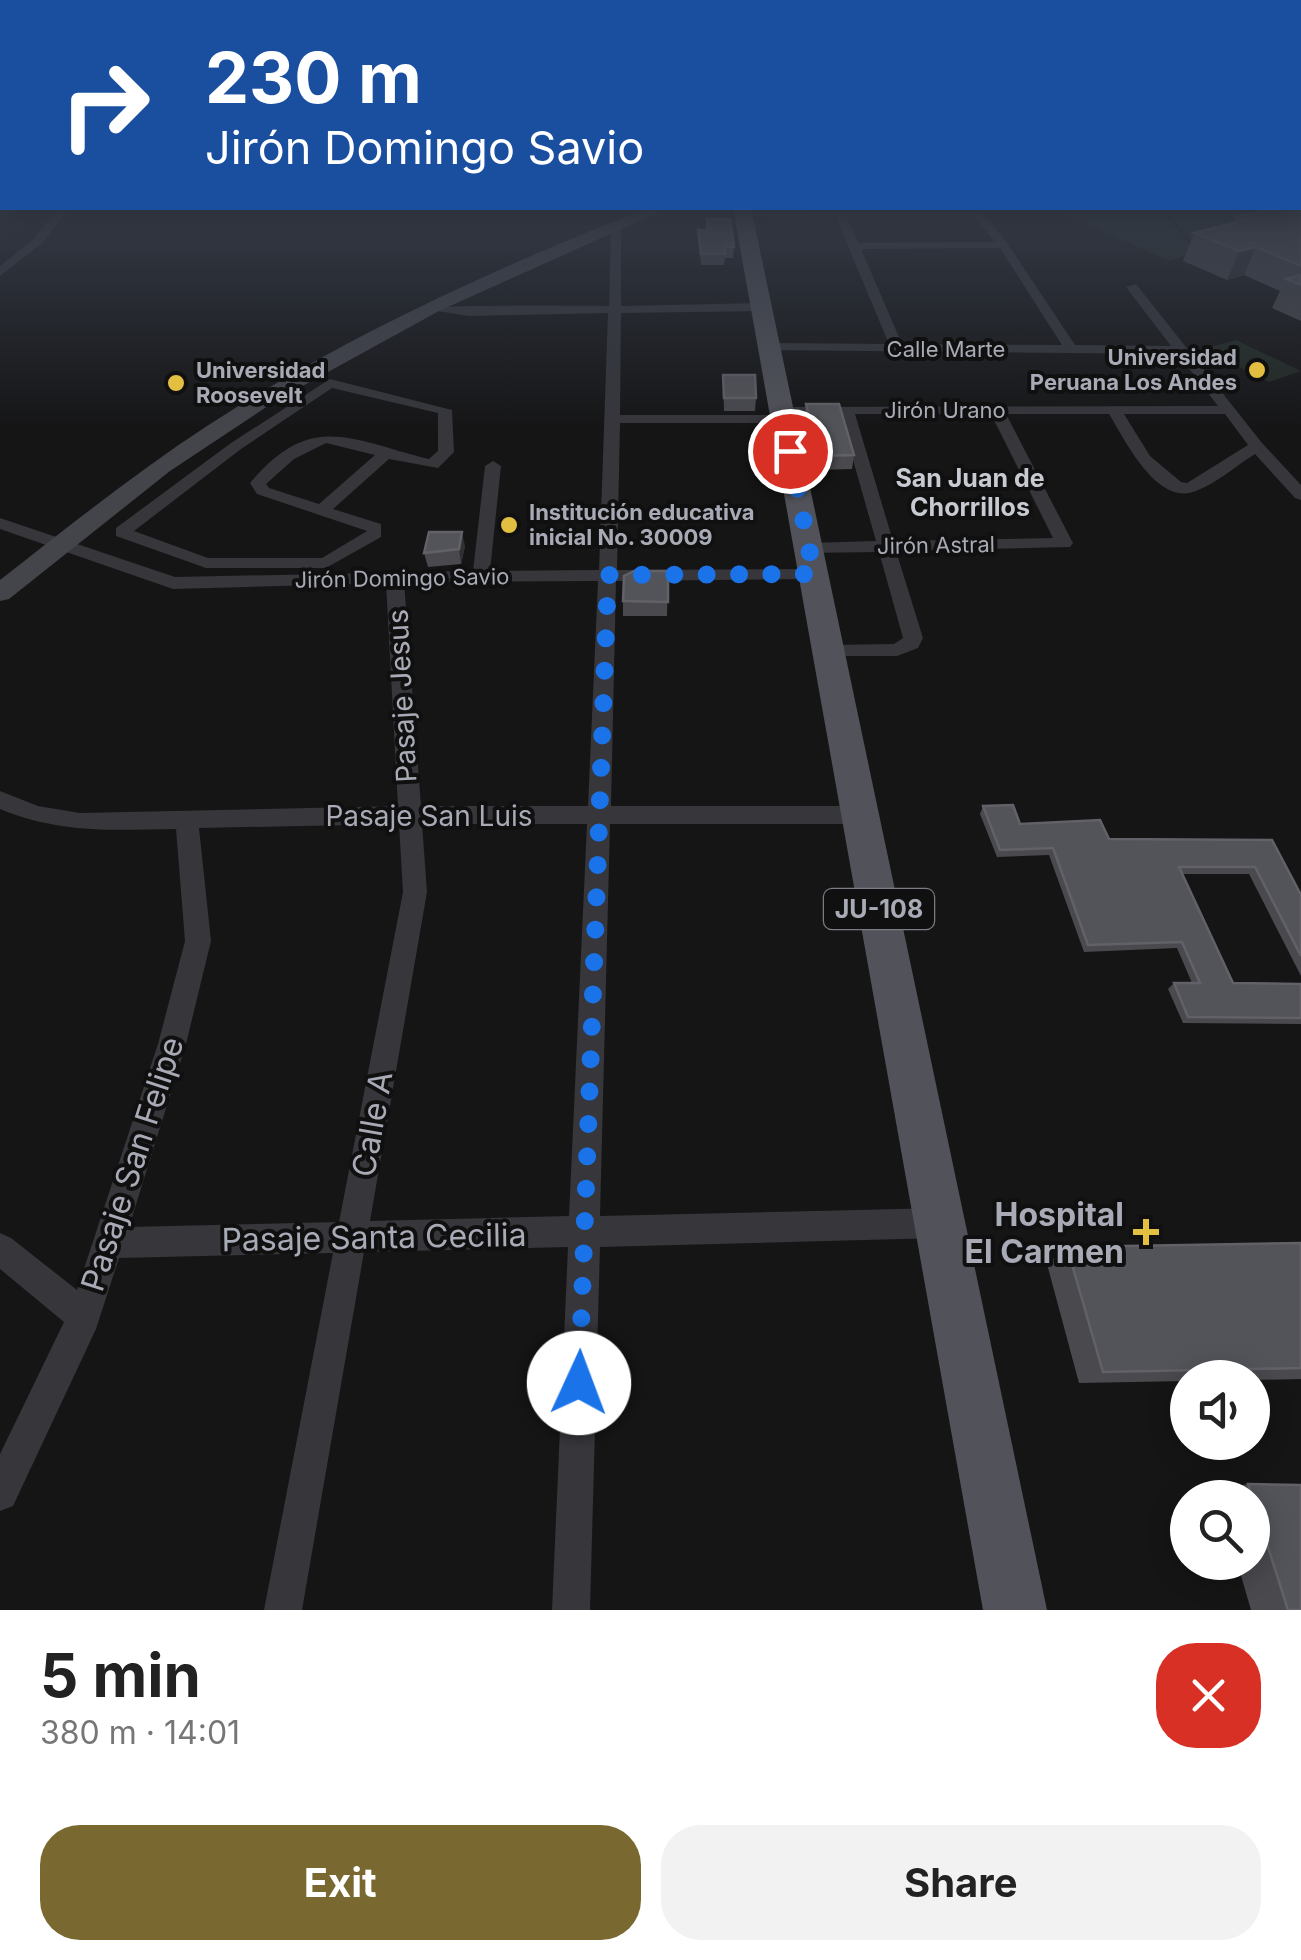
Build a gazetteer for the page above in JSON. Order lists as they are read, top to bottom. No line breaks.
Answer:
{"streets":{"main road":["JU-108"],"street":["Calle Marte","Jirón Urano","Jirón Astral","Jirón Domingo Savio","Pasaje Jesus","Pasaje San Luis","Calle A","Pasaje San Felipe","Pasaje Santa Cecilia"]},"crossings":[["Calle Marte","JU-108"],["Jirón Urano","Jirón Astral"],["Jirón Urano","JU-108"],["Jirón Astral","Jirón Domingo Savio"],["Jirón Astral","JU-108"],["Jirón Domingo Savio","Pasaje Jesus"],["Jirón Domingo Savio","JU-108"],["Pasaje Jesus","Pasaje San Luis"],["Pasaje Jesus","Calle A"],["Pasaje San Luis","JU-108"],["Pasaje San Luis","Calle A"],["Pasaje San Luis","Pasaje San Felipe"],["JU-108","Pasaje Santa Cecilia"],["Calle A","Pasaje Santa Cecilia"],["Pasaje San Felipe","Pasaje Santa Cecilia"]],"districts":["San Juan de Chorrillos"],"places":{"other":["Universidad Peruana Los Andes","Universidad Roosevelt","Institución educativa inicial No. 30009"],"health":["Hospital El Carmen"]},"page":{"turn":["230 m","Jirón Domingo Savio"],"heading":["5 min","380 m · 14:01"],"buttons":["Exit","Share"]}}
